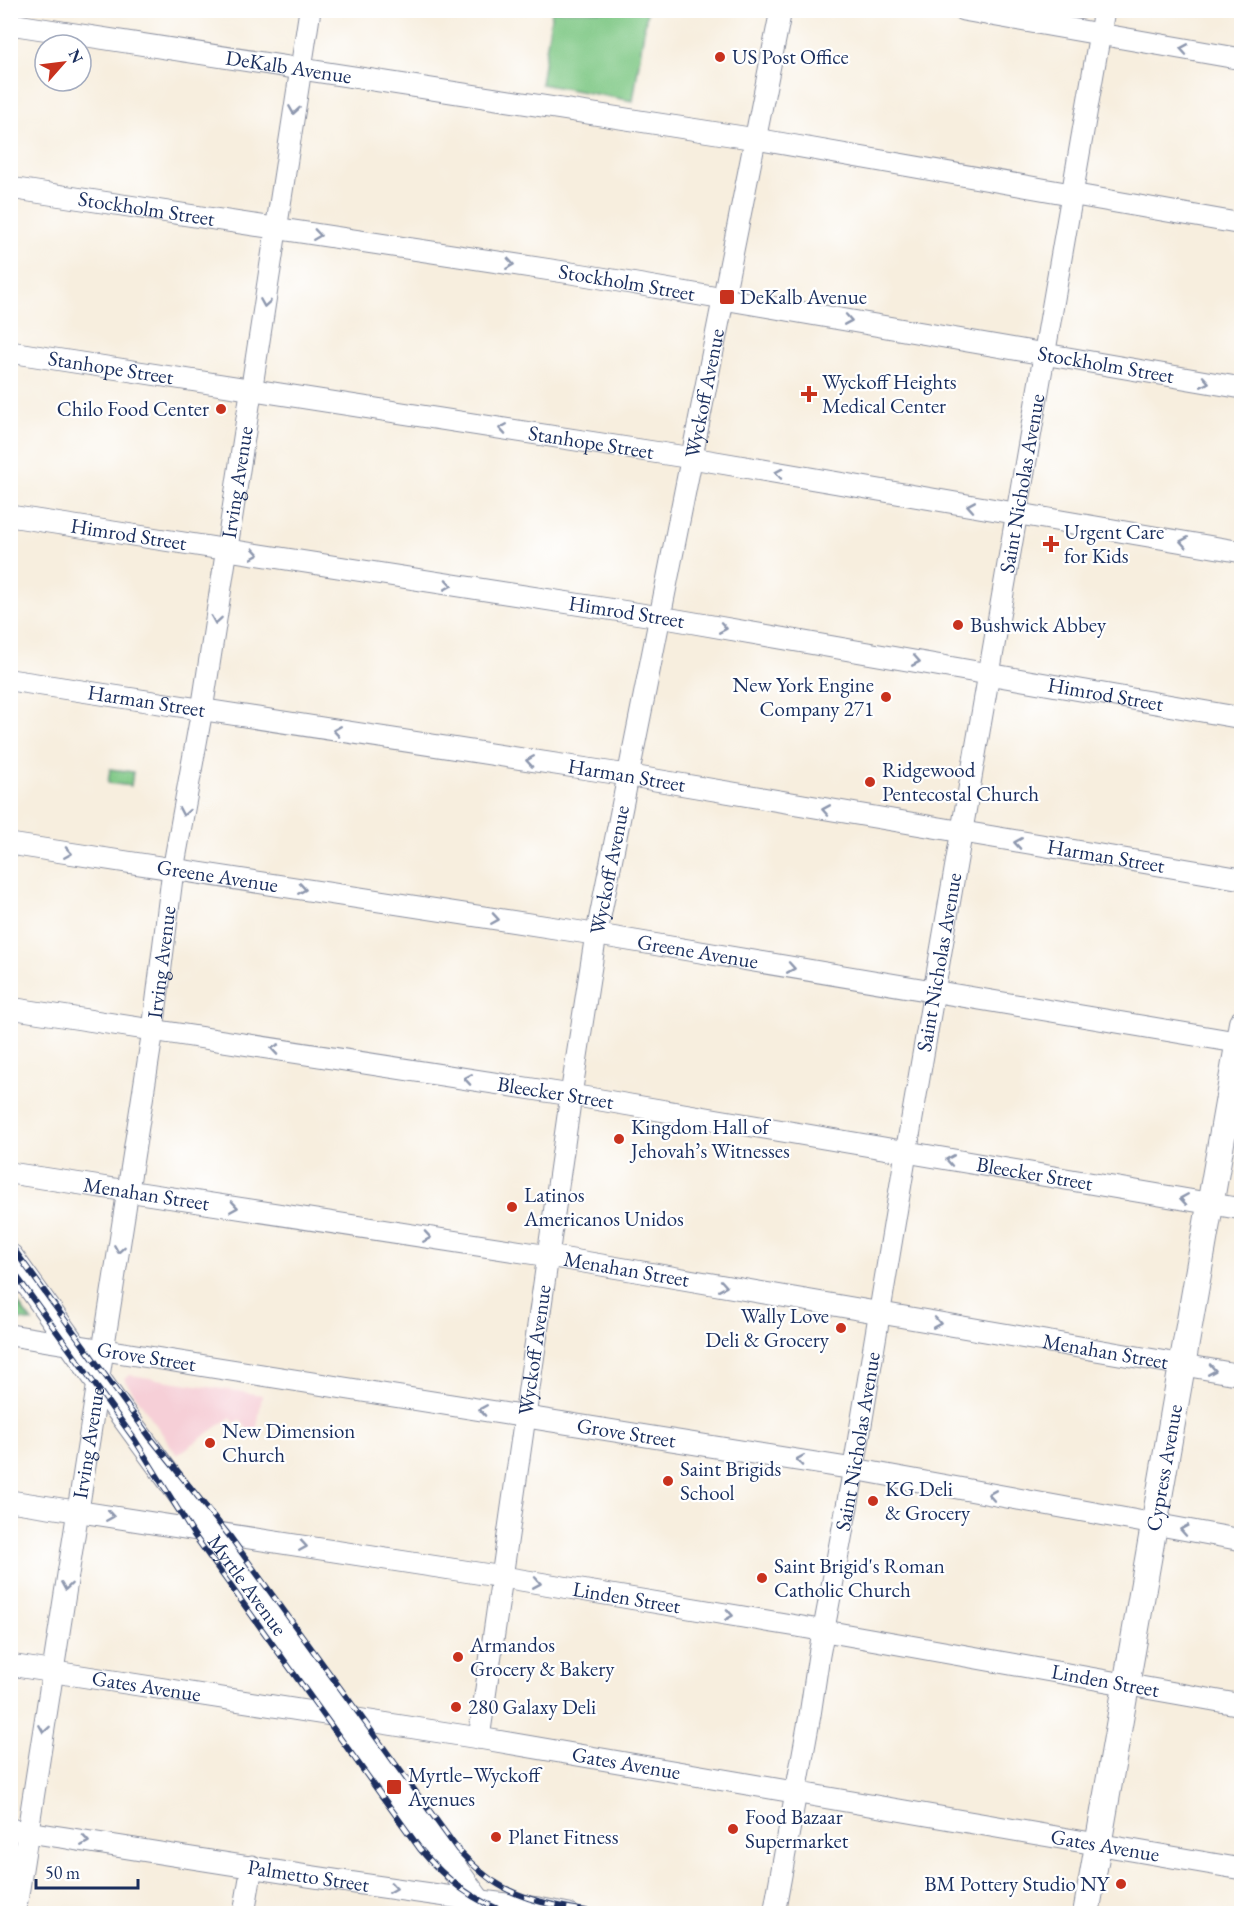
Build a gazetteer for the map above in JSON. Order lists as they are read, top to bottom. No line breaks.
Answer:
{"streets":{"main road":["Cypress Avenue","Myrtle Avenue"],"street":["DeKalb Avenue","Stockholm Street","Stanhope Street","Wyckoff Avenue","Irving Avenue","Saint Nicholas Avenue","Himrod Street","Harman Street","Greene Avenue","Bleecker Street","Menahan Street","Grove Street","Linden Street","Gates Avenue","Palmetto Street"]},"crossings":[["DeKalb Avenue","Wyckoff Avenue"],["DeKalb Avenue","Irving Avenue"],["DeKalb Avenue","Saint Nicholas Avenue"],["Stockholm Street","Wyckoff Avenue"],["Stockholm Street","Irving Avenue"],["Stockholm Street","Saint Nicholas Avenue"],["Stanhope Street","Wyckoff Avenue"],["Stanhope Street","Irving Avenue"],["Stanhope Street","Saint Nicholas Avenue"],["Wyckoff Avenue","Himrod Street"],["Wyckoff Avenue","Harman Street"],["Wyckoff Avenue","Greene Avenue"],["Wyckoff Avenue","Bleecker Street"],["Wyckoff Avenue","Menahan Street"],["Wyckoff Avenue","Grove Street"],["Wyckoff Avenue","Linden Street"],["Wyckoff Avenue","Gates Avenue"],["Irving Avenue","Himrod Street"],["Irving Avenue","Harman Street"],["Irving Avenue","Greene Avenue"],["Irving Avenue","Bleecker Street"],["Irving Avenue","Menahan Street"],["Irving Avenue","Grove Street"],["Irving Avenue","Myrtle Avenue"],["Irving Avenue","Linden Street"],["Irving Avenue","Gates Avenue"],["Irving Avenue","Palmetto Street"],["Saint Nicholas Avenue","Himrod Street"],["Saint Nicholas Avenue","Harman Street"],["Saint Nicholas Avenue","Greene Avenue"],["Saint Nicholas Avenue","Bleecker Street"],["Saint Nicholas Avenue","Menahan Street"],["Saint Nicholas Avenue","Grove Street"],["Saint Nicholas Avenue","Linden Street"],["Saint Nicholas Avenue","Gates Avenue"],["Greene Avenue","Cypress Avenue"],["Bleecker Street","Cypress Avenue"],["Menahan Street","Cypress Avenue"],["Grove Street","Cypress Avenue"],["Grove Street","Myrtle Avenue"],["Cypress Avenue","Linden Street"],["Cypress Avenue","Gates Avenue"],["Myrtle Avenue","Linden Street"],["Myrtle Avenue","Gates Avenue"],["Myrtle Avenue","Palmetto Street"]],"one_way":["Stockholm Street","Stanhope Street","Irving Avenue","Himrod Street","Harman Street","Greene Avenue","Bleecker Street","Menahan Street","Grove Street","Linden Street","Palmetto Street"],"places":{"other":["US Post Office","Chilo Food Center","Bushwick Abbey","New York Engine Company 271","Ridgewood Pentecostal Church","Kingdom Hall of Jehovah’s Witnesses","Latinos Americanos Unidos","Wally Love Deli & Grocery","New Dimension Church","Saint Brigids School","KG Deli & Grocery","Saint Brigid's Roman Catholic Church","Armandos Grocery & Bakery","280 Galaxy Deli","Food Bazaar Supermarket","Planet Fitness","BM Pottery Studio NY"],"transit":["DeKalb Avenue","Myrtle–Wyckoff Avenues"],"health":["Wyckoff Heights Medical Center","Urgent Care for Kids"]},"scale_bar":"50 m","north":"top right"}
